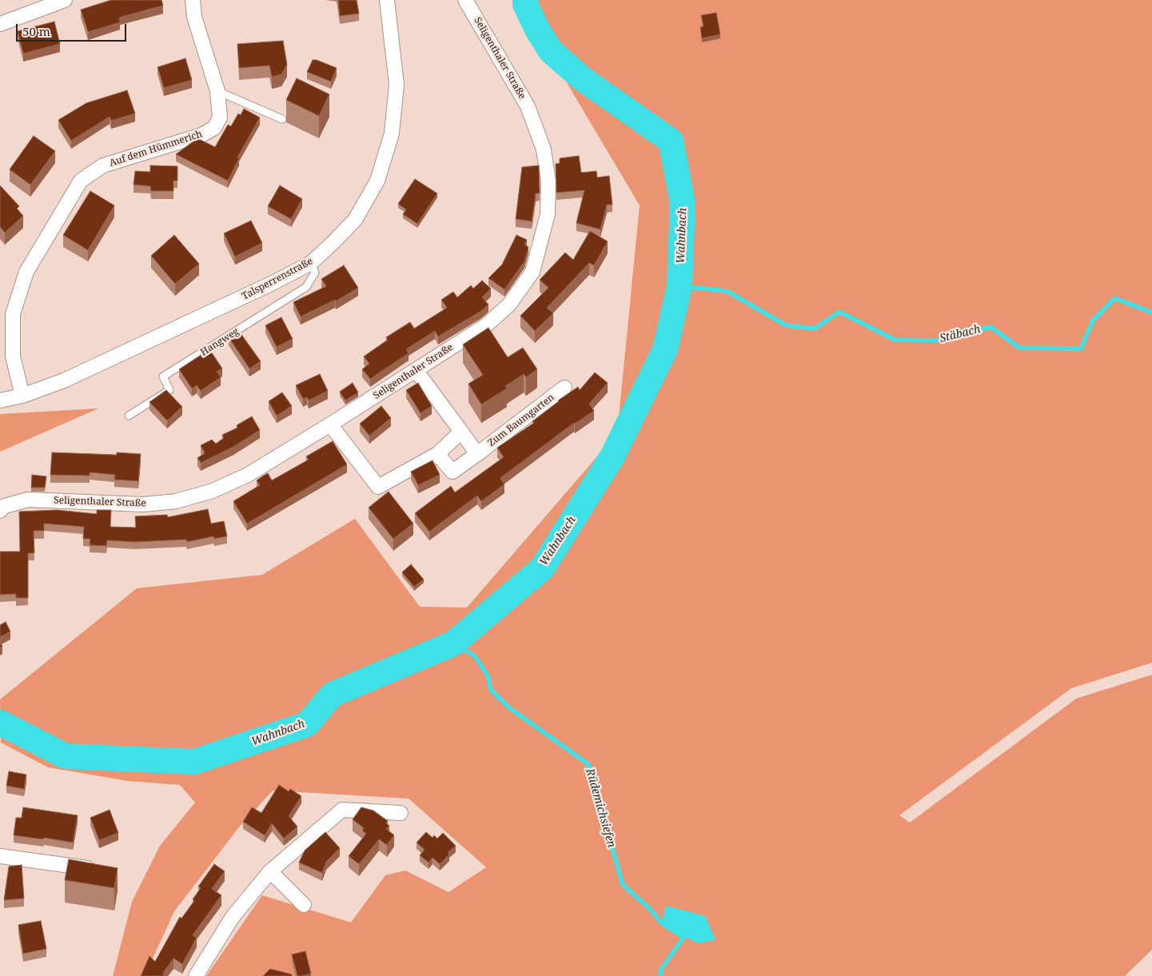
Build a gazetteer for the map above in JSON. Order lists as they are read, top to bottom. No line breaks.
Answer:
{"streets":{"street":["Seligenthaler Straße","Auf dem Hümmerich","Talsperrenstraße","Zum Baumgarten"],"lane":["Hangweg"]},"crossings":[["Seligenthaler Straße","Zum Baumgarten"],["Auf dem Hümmerich","Talsperrenstraße"],["Talsperrenstraße","Hangweg"]],"water":["Wahnbach","Stäbach","Rüdemichsiefen"],"scale_bar":"50 m"}
